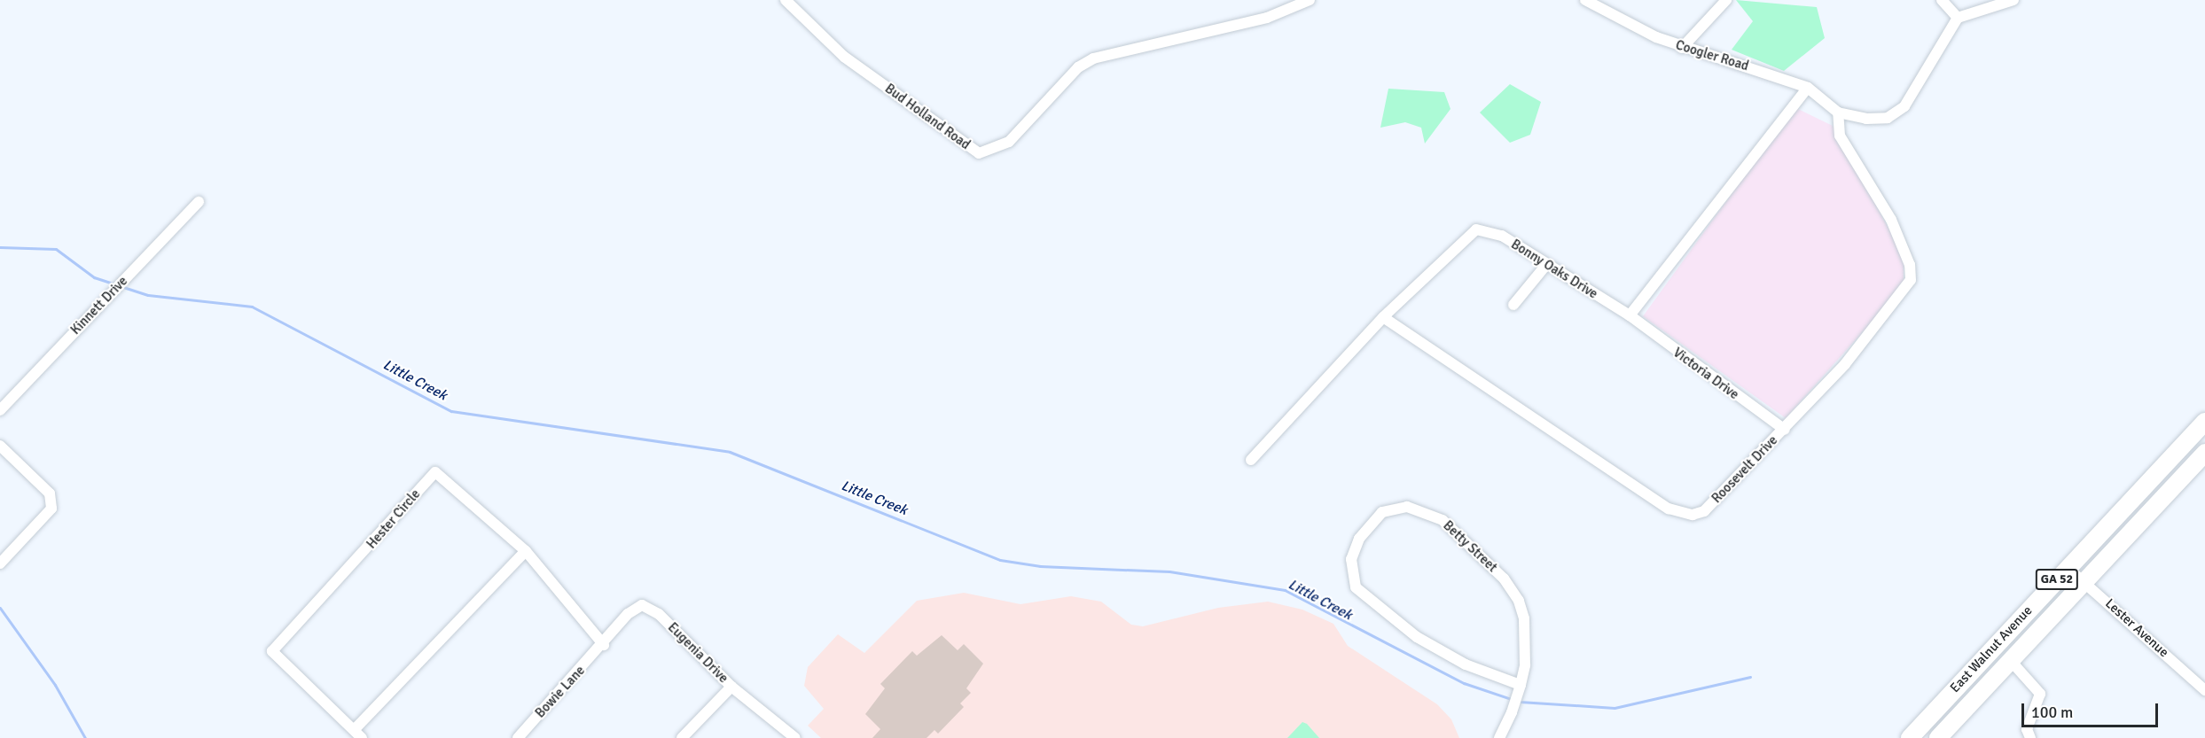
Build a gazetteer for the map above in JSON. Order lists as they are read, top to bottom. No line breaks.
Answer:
{"streets":{"main road":["GA 52","East Walnut Avenue"],"street":["Coogler Road","Bud Holland Road","Bonny Oaks Drive","Kinnett Drive","Victoria Drive","Roosevelt Drive","Hester Circle","Betty Street","Lester Avenue","Eugenia Drive","Bowie Lane"]},"crossings":[["Coogler Road","Roosevelt Drive"],["Bonny Oaks Drive","Victoria Drive"],["Bonny Oaks Drive","Roosevelt Drive"],["Victoria Drive","Roosevelt Drive"],["Hester Circle","Eugenia Drive"],["Hester Circle","Bowie Lane"],["Lester Avenue","East Walnut Avenue"],["Eugenia Drive","Bowie Lane"]],"water":["Little Creek"],"scale_bar":"100 m"}
